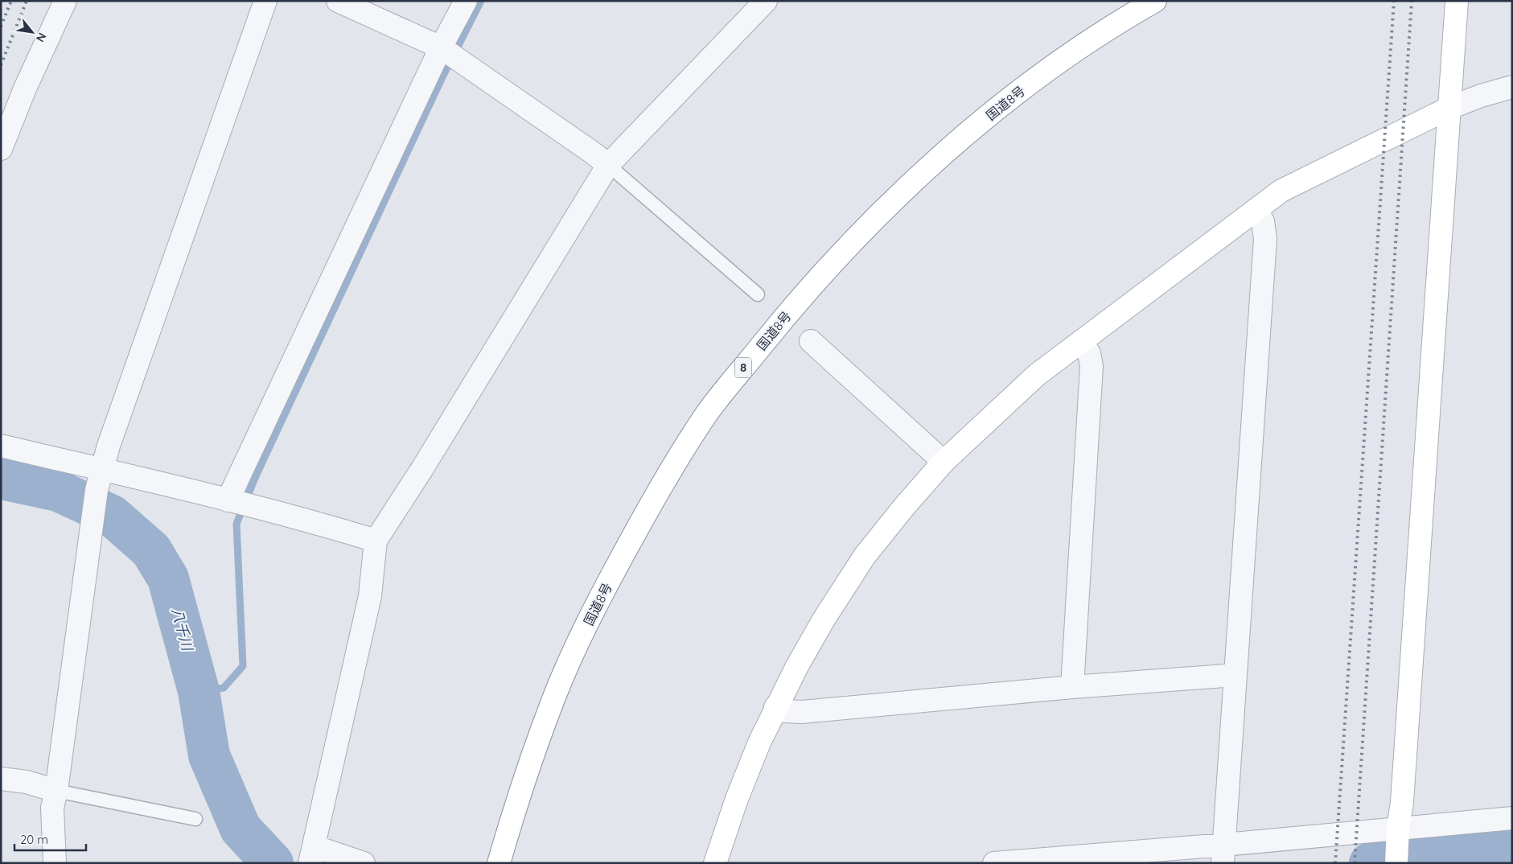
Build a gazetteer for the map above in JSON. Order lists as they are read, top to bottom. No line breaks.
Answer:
{"streets":{"main road":["国道8号","8"]},"water":["八千川"],"scale_bar":"20 m","north":"bottom right"}
